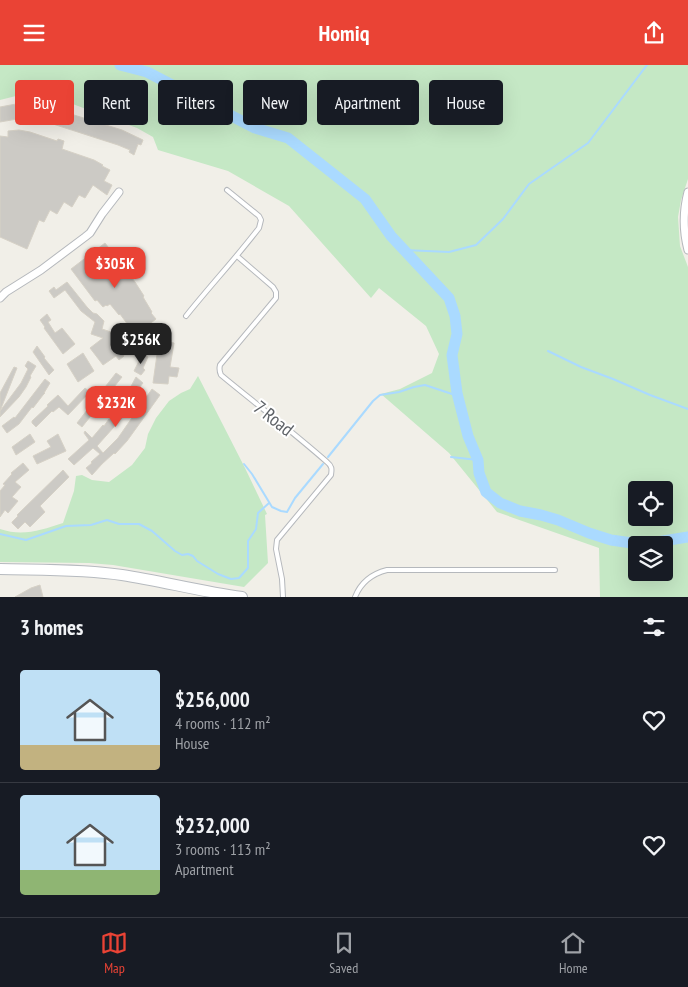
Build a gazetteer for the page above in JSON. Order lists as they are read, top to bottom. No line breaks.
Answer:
{"streets":{"lane":["7 Road"]},"page":{"header":"Homiq","chip":["Buy","Rent","Filters","New","Apartment","House"],"price":["$305K","$256K","$232K"],"heading":"3 homes","list":[{"name":"$256,000","note":"4 rooms · 112 m² · House"},{"name":"$232,000","note":"3 rooms · 113 m² · Apartment"}],"tabs":["Map","Saved","Home"]}}
